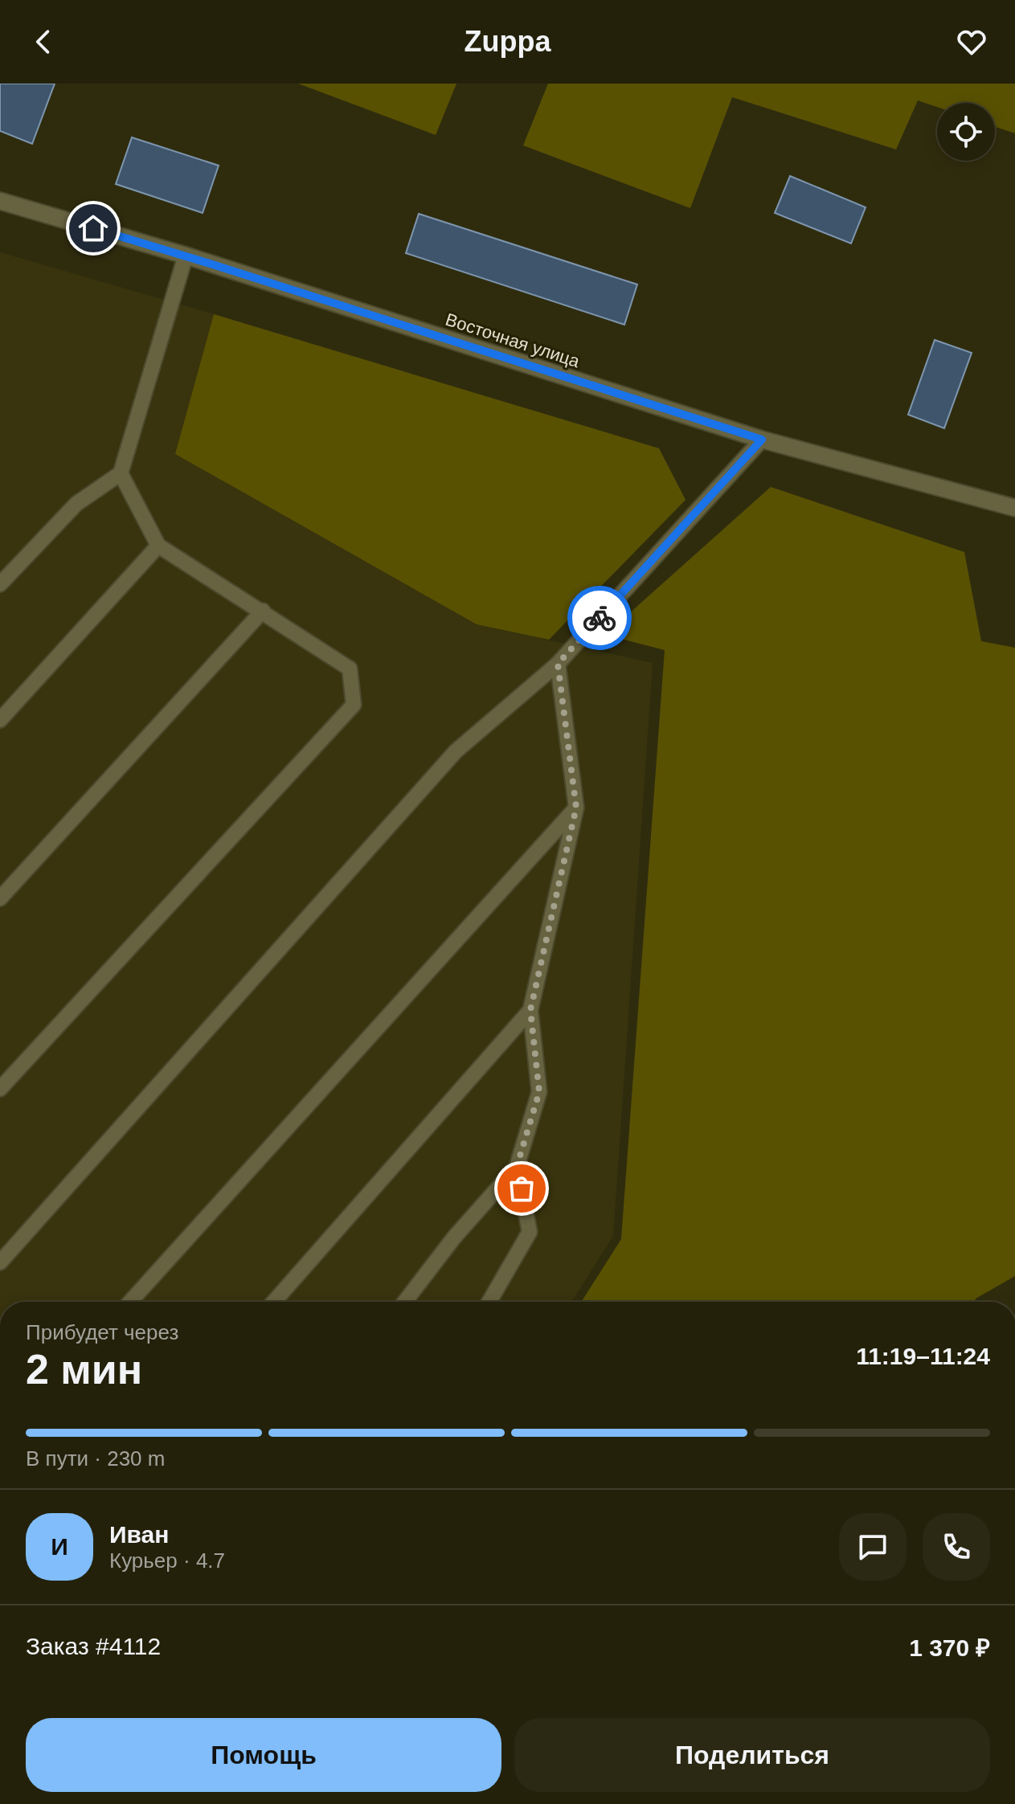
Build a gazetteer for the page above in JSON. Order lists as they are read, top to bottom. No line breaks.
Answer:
{"streets":{"street":["Восточная улица"]},"page":{"header":"Zuppa","heading":["2 мин","Прибудет через","11:19–11:24"],"panel":["Иван","Курьер · 4.7","Заказ #4112","1 370 ₽"],"bar":"В пути · 230 m","round":"И","buttons":["Помощь","Поделиться"]}}
